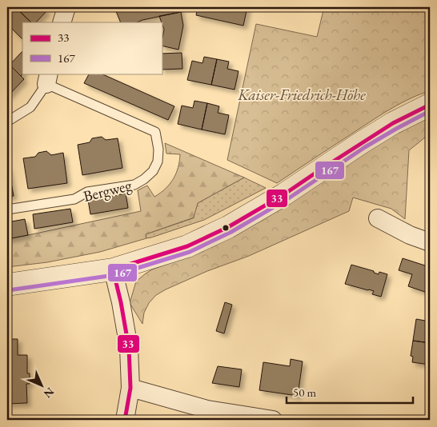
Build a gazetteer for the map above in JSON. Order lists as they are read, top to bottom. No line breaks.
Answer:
{"streets":{"lane":["Bergweg"]},"parks":["Kaiser-Friedrich-Höhe"],"lines":["transit line 33","transit line 167"],"legend":["33","167"],"scale_bar":"50 m","north":"bottom right"}
